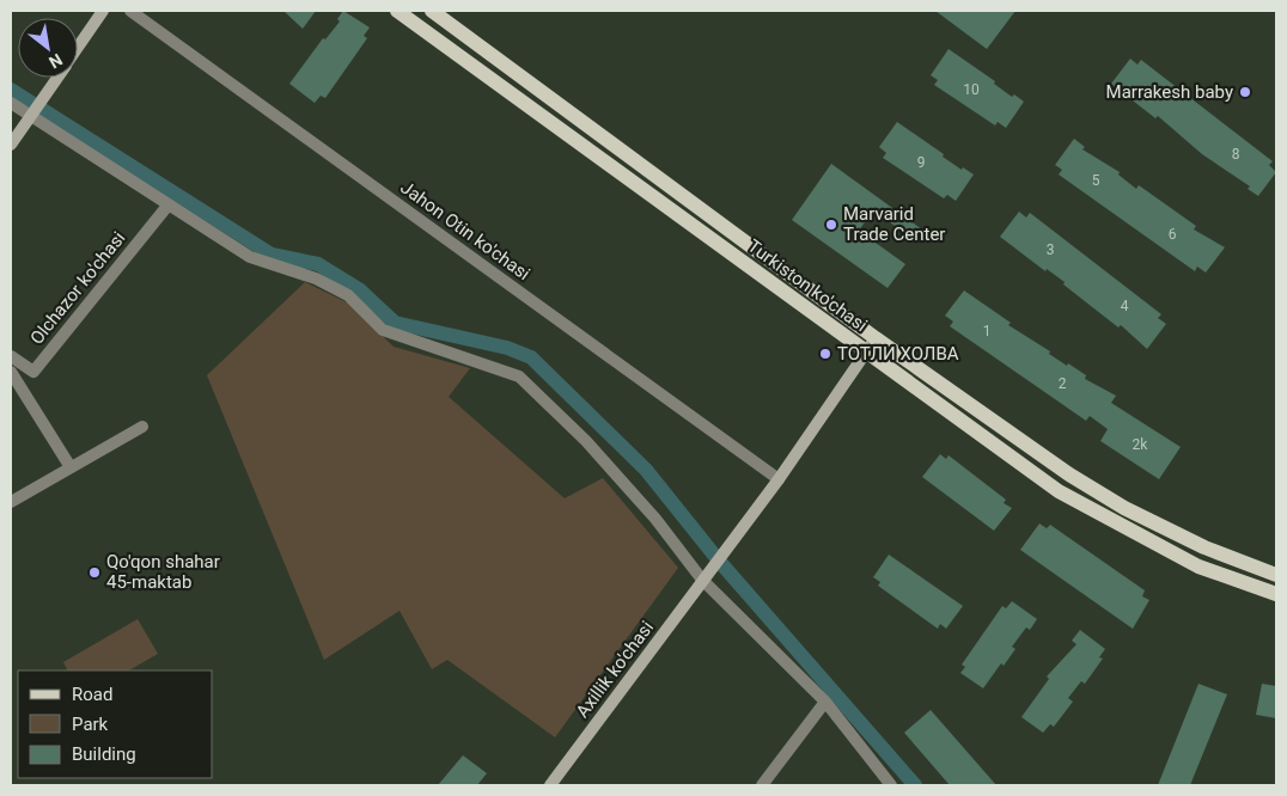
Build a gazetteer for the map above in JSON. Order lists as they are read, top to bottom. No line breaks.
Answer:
{"streets":{"main road":["Turkiston ko'chasi"],"street":["Jahon Otin ko'chasi","Olchazor ko'chasi","Axillik ko'chasi"]},"crossings":[["Jahon Otin ko'chasi","Axillik ko'chasi"]],"places":["Marrakesh baby","Marvarid Trade Center","ТОТЛИ ХОЛВА","Qo'qon shahar 45-maktab"],"house_numbers":["10","8","9","5","6","3","4","1","2","2k"],"legend":["Road","Park","Building"],"north":"bottom right"}
